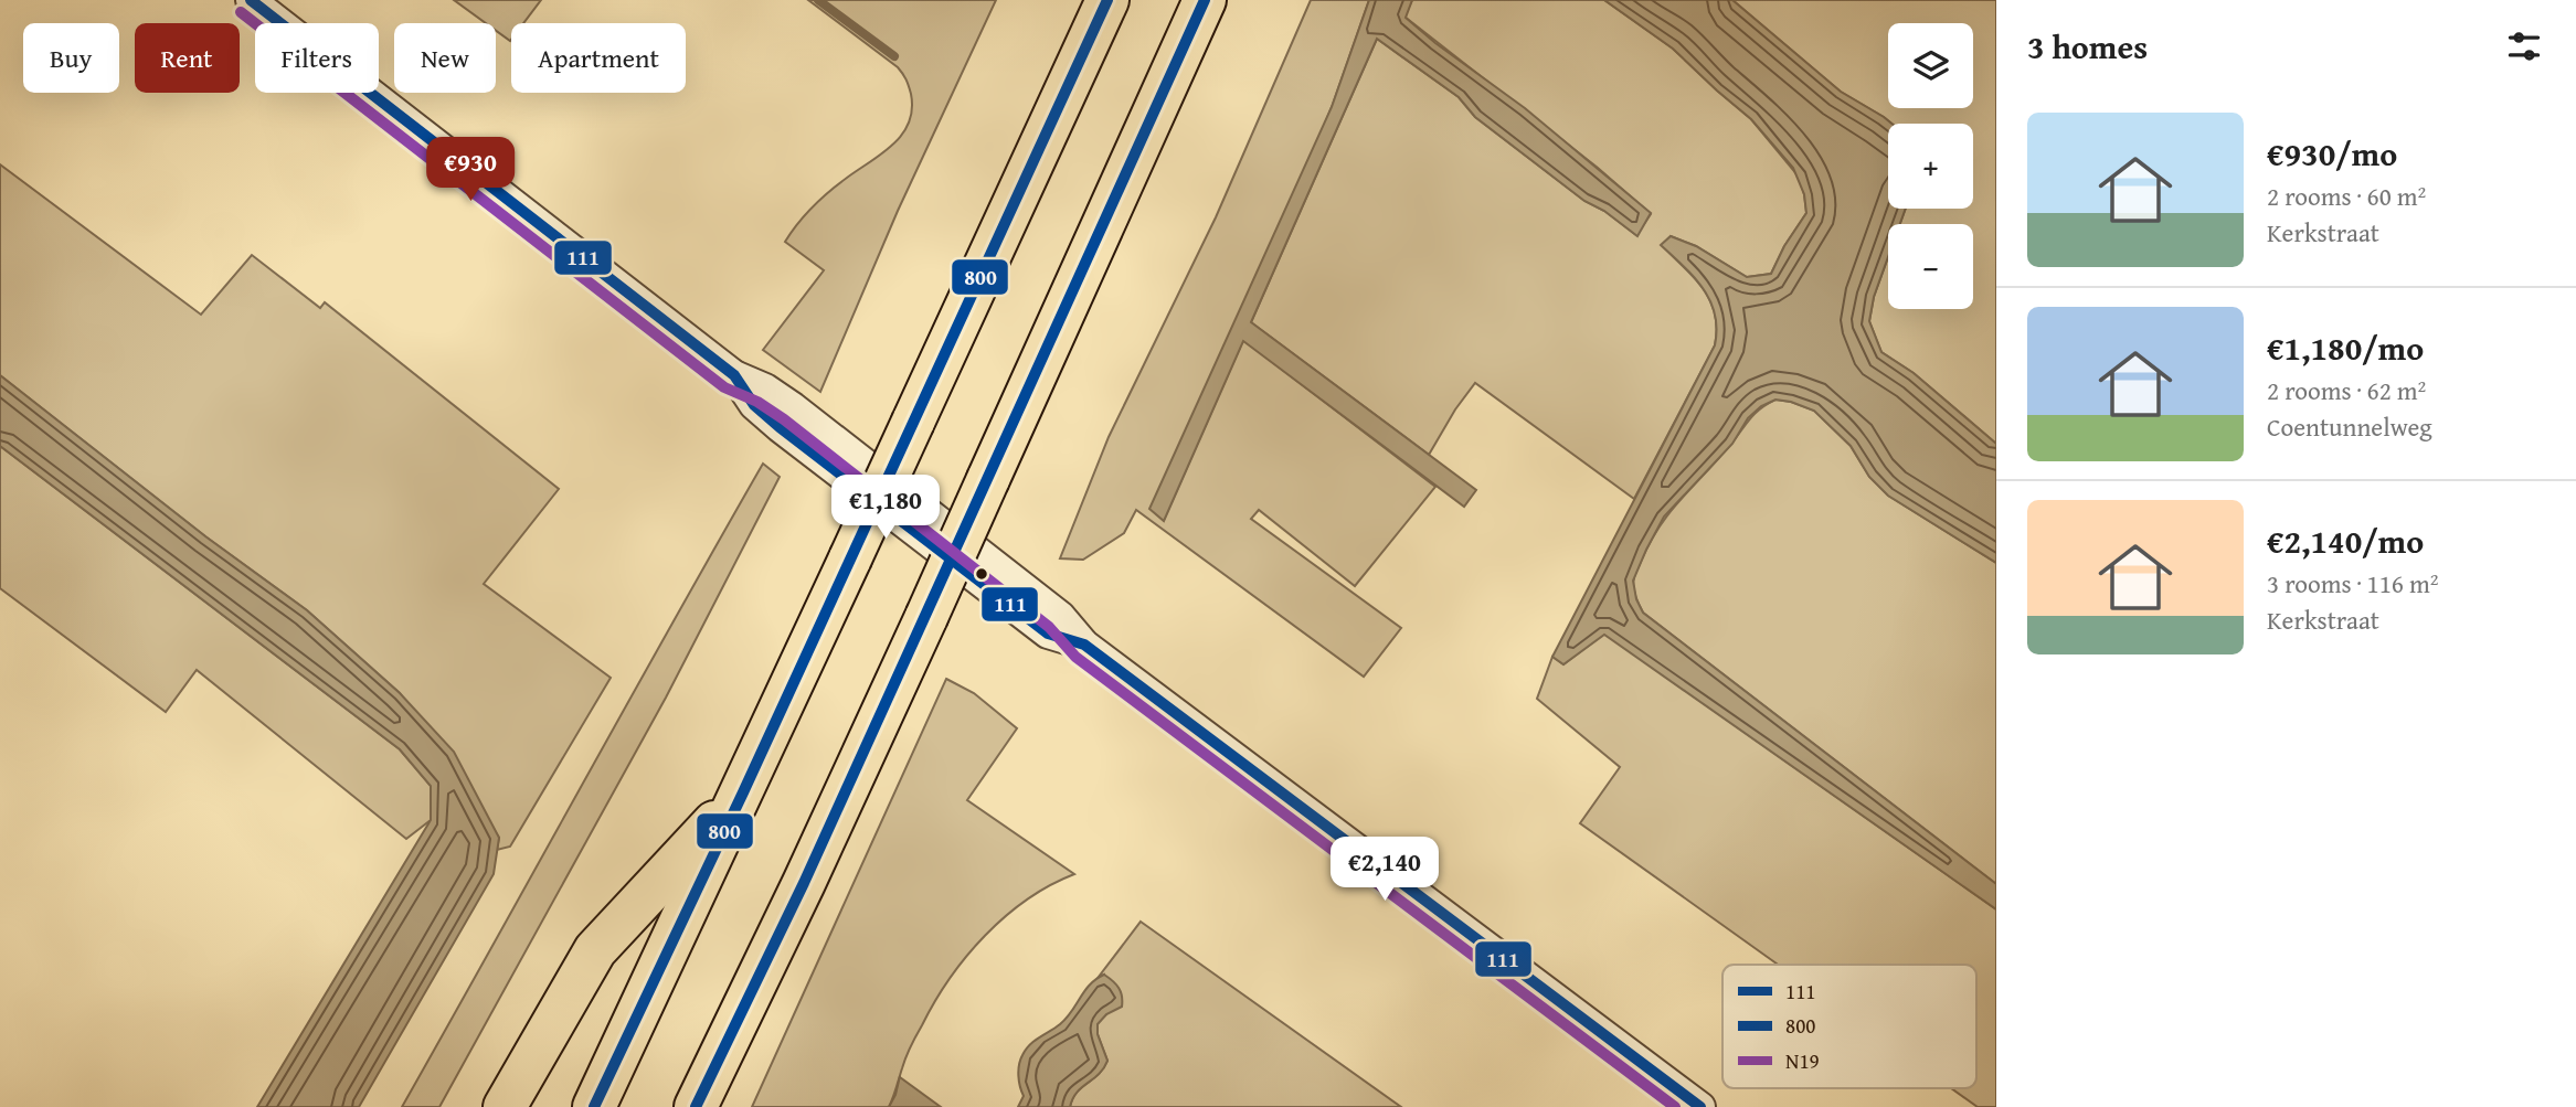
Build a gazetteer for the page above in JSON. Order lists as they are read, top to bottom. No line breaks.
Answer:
{"lines":["transit line 111","transit line 800","transit line N19"],"legend":["111","800","N19"],"page":{"heading":"3 homes","map_buttons":["+","−"],"chip":["Buy","Rent","Filters","New","Apartment"],"list":[{"name":"€930/mo","note":"2 rooms · 60 m² · Kerkstraat"},{"name":"€1,180/mo","note":"2 rooms · 62 m² · Coentunnelweg"},{"name":"€2,140/mo","note":"3 rooms · 116 m² · Kerkstraat"}],"price":["€930","€1,180","€2,140"]}}
